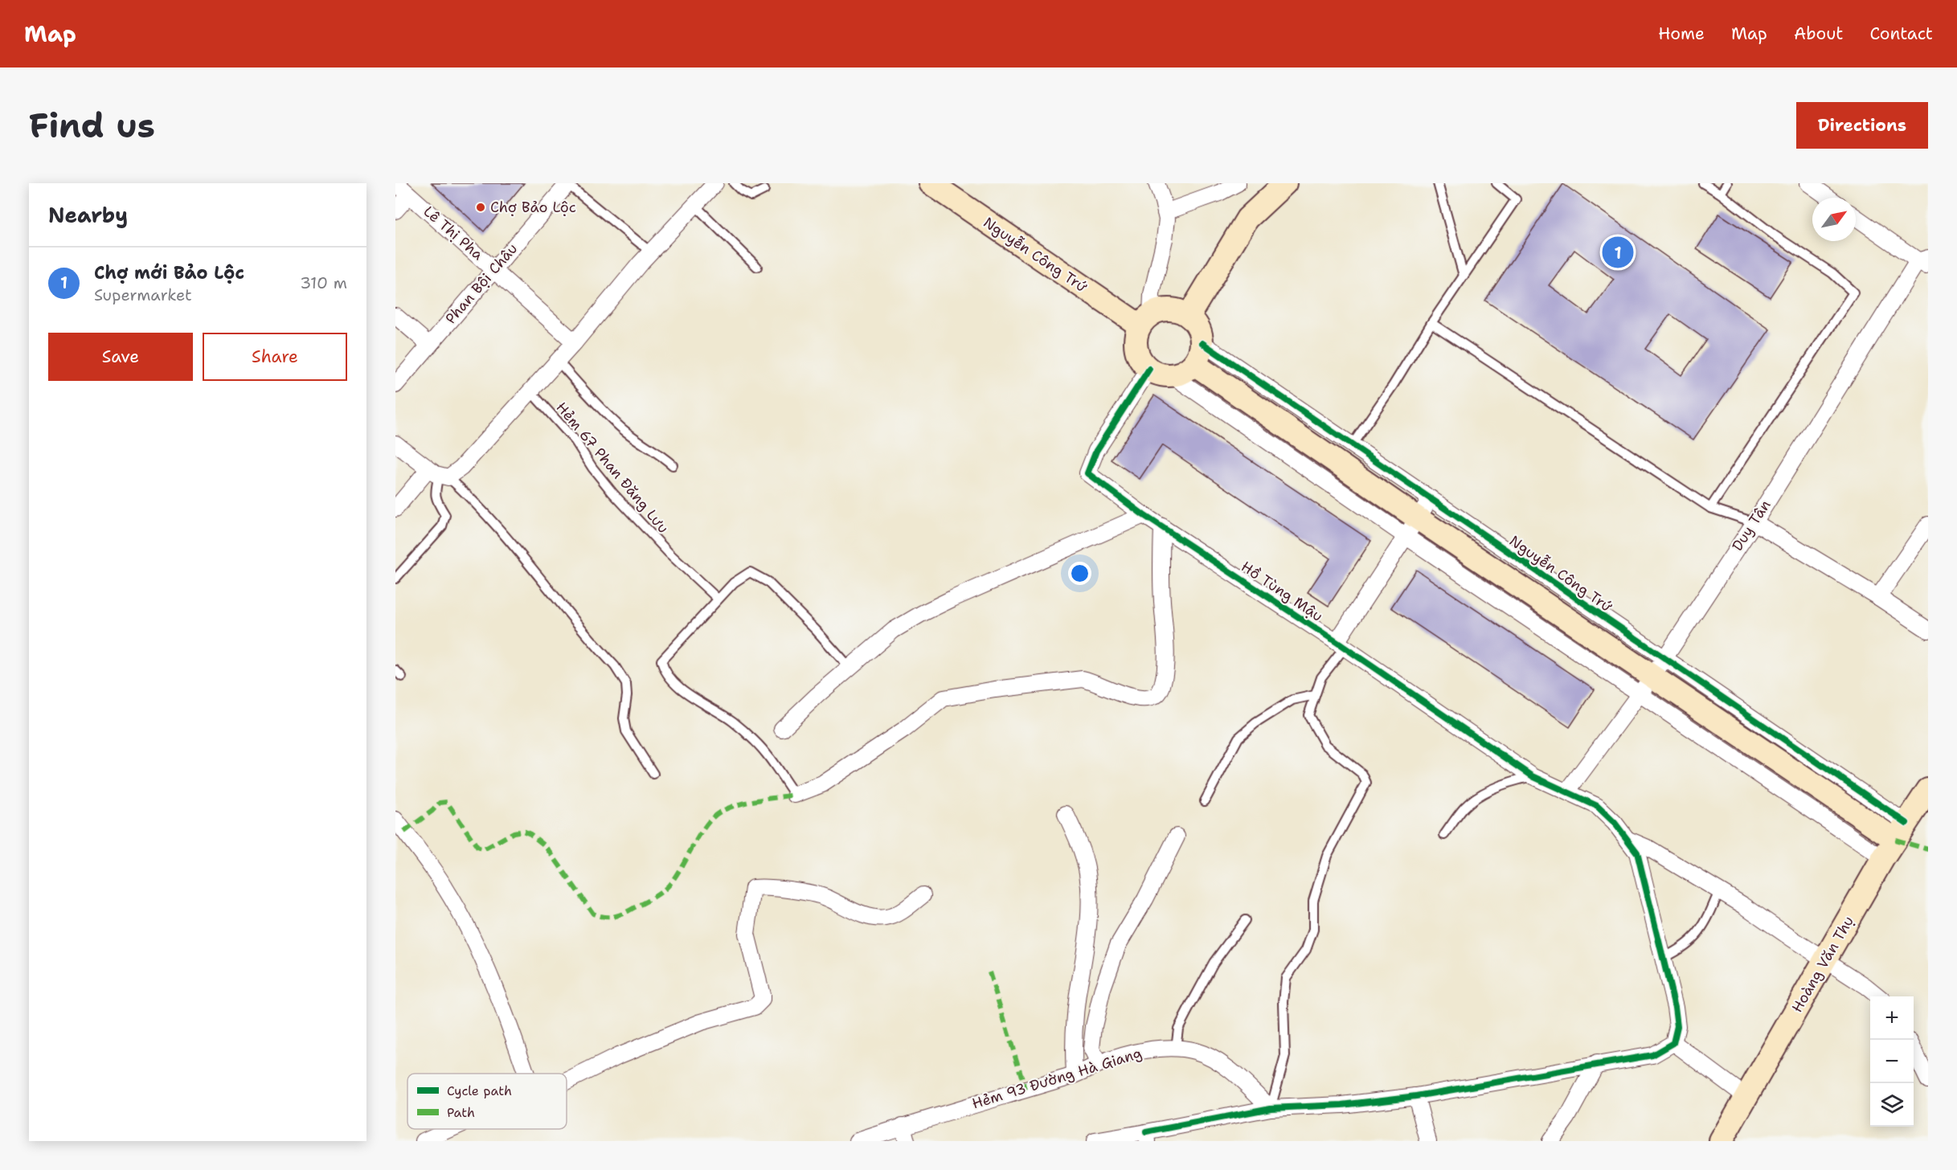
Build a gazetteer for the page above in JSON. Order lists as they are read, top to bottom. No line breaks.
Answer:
{"streets":{"street":["Lê Thị Pha","Nguyễn Công Trứ","Phan Bội Châu","Duy Tân","Hồ Tùng Mậu","Hoàng Văn Thụ","Hẻm 93 Đường Hà Giang"],"lane":["Hẻm 67 Phan Đăng Lưu"]},"crossings":[["Lê Thị Pha","Phan Bội Châu"],["Nguyễn Công Trứ","Duy Tân"],["Nguyễn Công Trứ","Hồ Tùng Mậu"],["Nguyễn Công Trứ","Hoàng Văn Thụ"],["Duy Tân","Hồ Tùng Mậu"]],"places":["Chợ Bảo Lộc"],"legend":["Cycle path","Path"],"north":"top right","page":{"header":"Map","nav":["Home","Map","About","Contact"],"buttons":["Directions",["Save","Share"]],"title":"Find us","heading":"Nearby","pins":"1","list":[{"mark":"1","name":"Chợ mới Bảo Lộc","note":"Supermarket","value":"310 m"}],"map_buttons":["+","−"]}}
